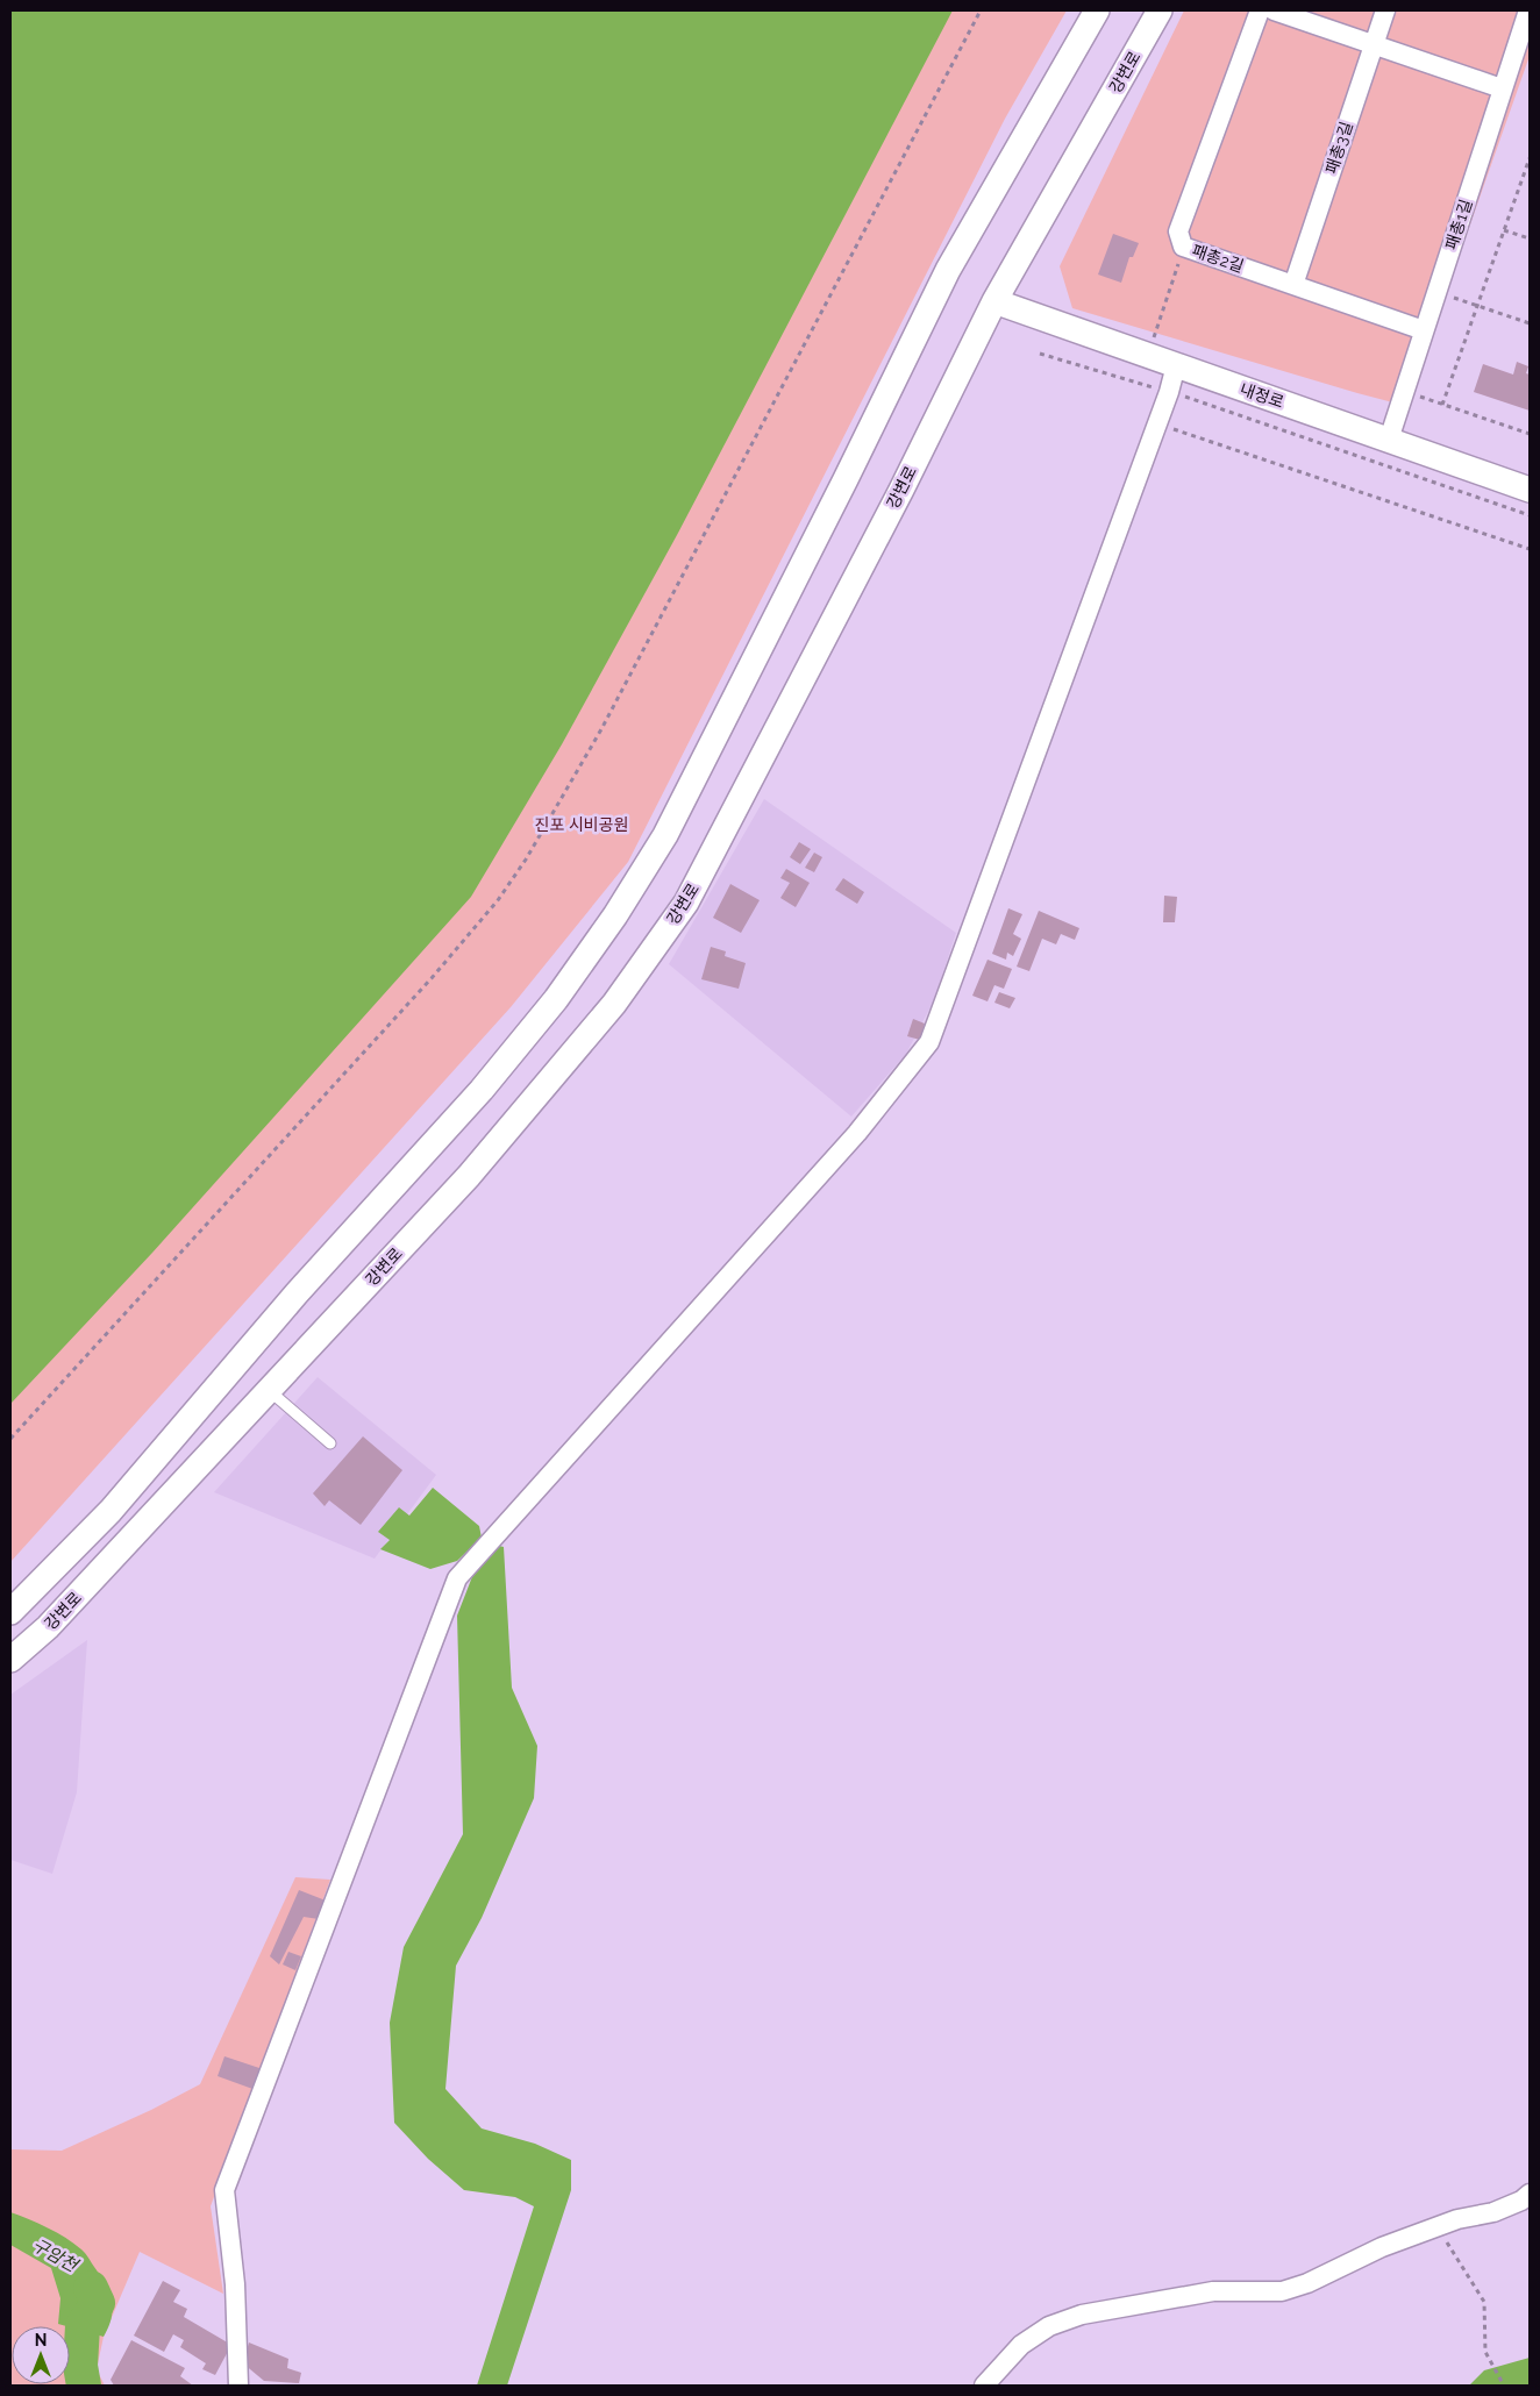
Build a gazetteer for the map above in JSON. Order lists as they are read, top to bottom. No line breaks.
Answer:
{"streets":{"street":["강변로","패총3길","패총1길","패총2길","내정로"]},"crossings":[["강변로","내정로"],["패총3길","패총2길"],["패총1길","패총2길"],["패총1길","내정로"]],"water":["구암천"],"parks":["진포 시비공원"],"north":"top"}
